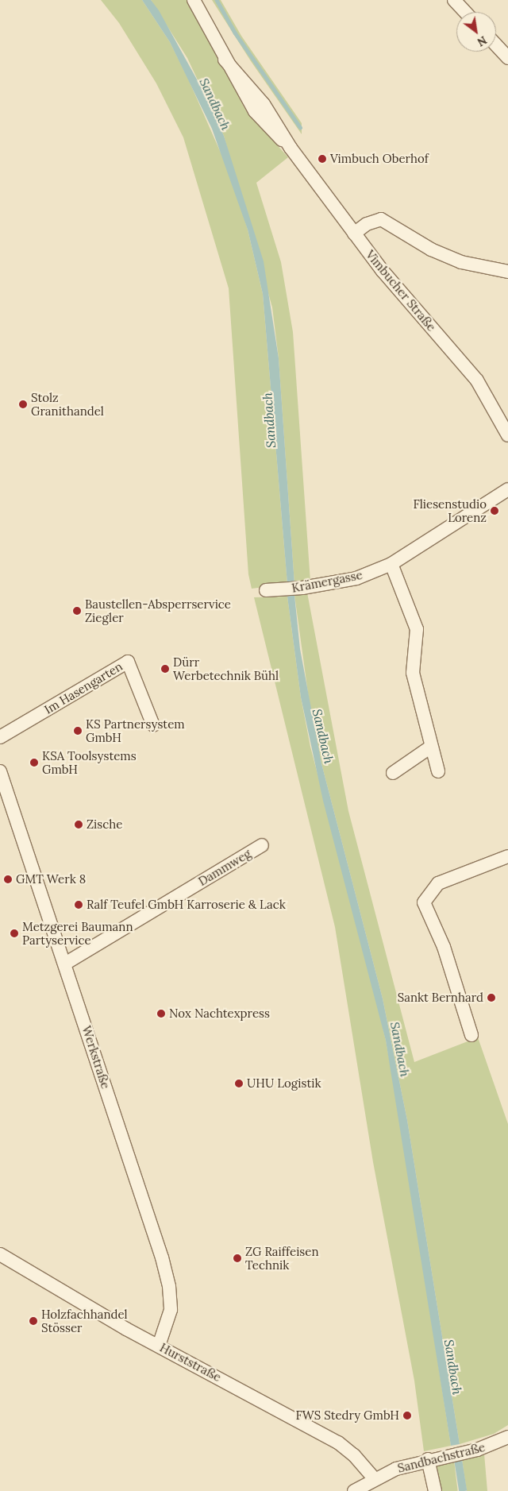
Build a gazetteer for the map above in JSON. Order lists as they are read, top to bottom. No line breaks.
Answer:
{"streets":{"street":["Vimbucher Straße","Krämergasse","Im Hasengarten","Dammweg","Werkstraße","Hurststraße","Sandbachstraße"]},"crossings":[["Dammweg","Werkstraße"],["Werkstraße","Hurststraße"],["Hurststraße","Sandbachstraße"]],"water":["Sandbach"],"places":["Vimbuch Oberhof","Stolz Granithandel","Fliesenstudio Lorenz","Baustellen-Absperrservice Ziegler","Dürr Werbetechnik Bühl","KS Partnersystem GmbH","KSA Toolsystems GmbH","Zische","GMT Werk 8","Ralf Teufel GmbH Karroserie & Lack","Metzgerei Baumann Partyservice","Sankt Bernhard","Nox Nachtexpress","UHU Logistik","ZG Raiffeisen Technik","Holzfachhandel Stösser","FWS Stedry GmbH"],"north":"bottom right"}
